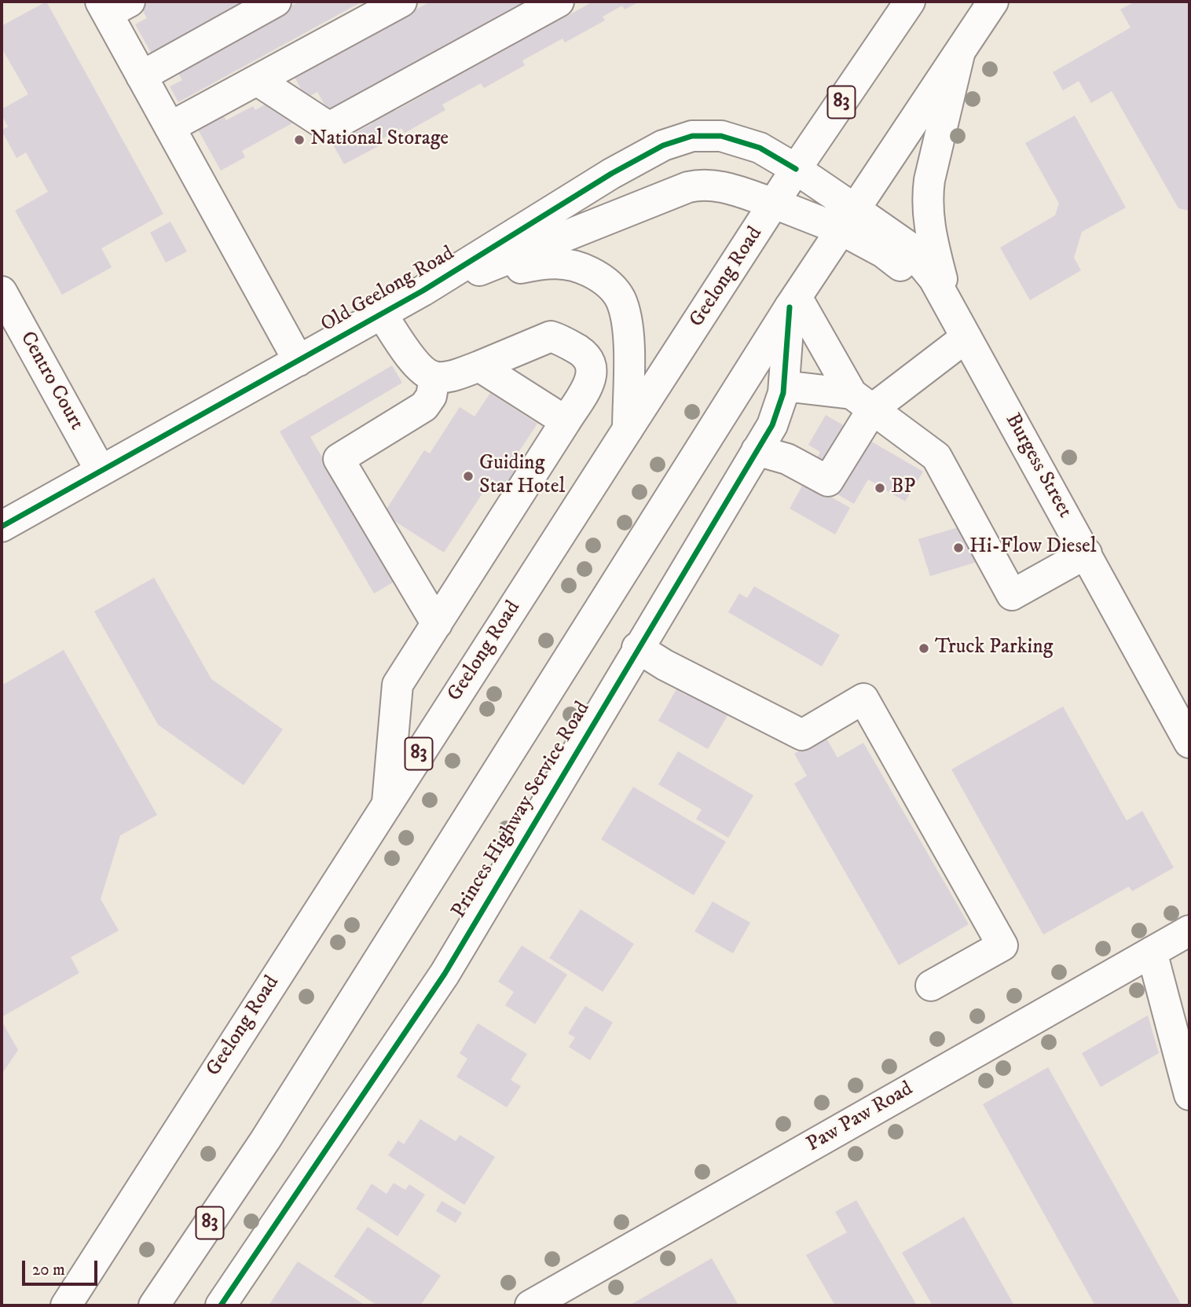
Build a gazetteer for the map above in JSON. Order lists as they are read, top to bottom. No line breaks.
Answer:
{"streets":{"main road":["83","Geelong Road","Old Geelong Road","Centro Court","Burgess Street","Princes Highway Service Road","Paw Paw Road"]},"crossings":[["83","Old Geelong Road"],["83","Burgess Street"],["83","Princes Highway Service Road"],["Geelong Road","Old Geelong Road"],["Old Geelong Road","Centro Court"],["Old Geelong Road","Burgess Street"]],"places":["National Storage","Guiding Star Hotel","BP","Hi-Flow Diesel","Truck Parking"],"scale_bar":"20 m"}
